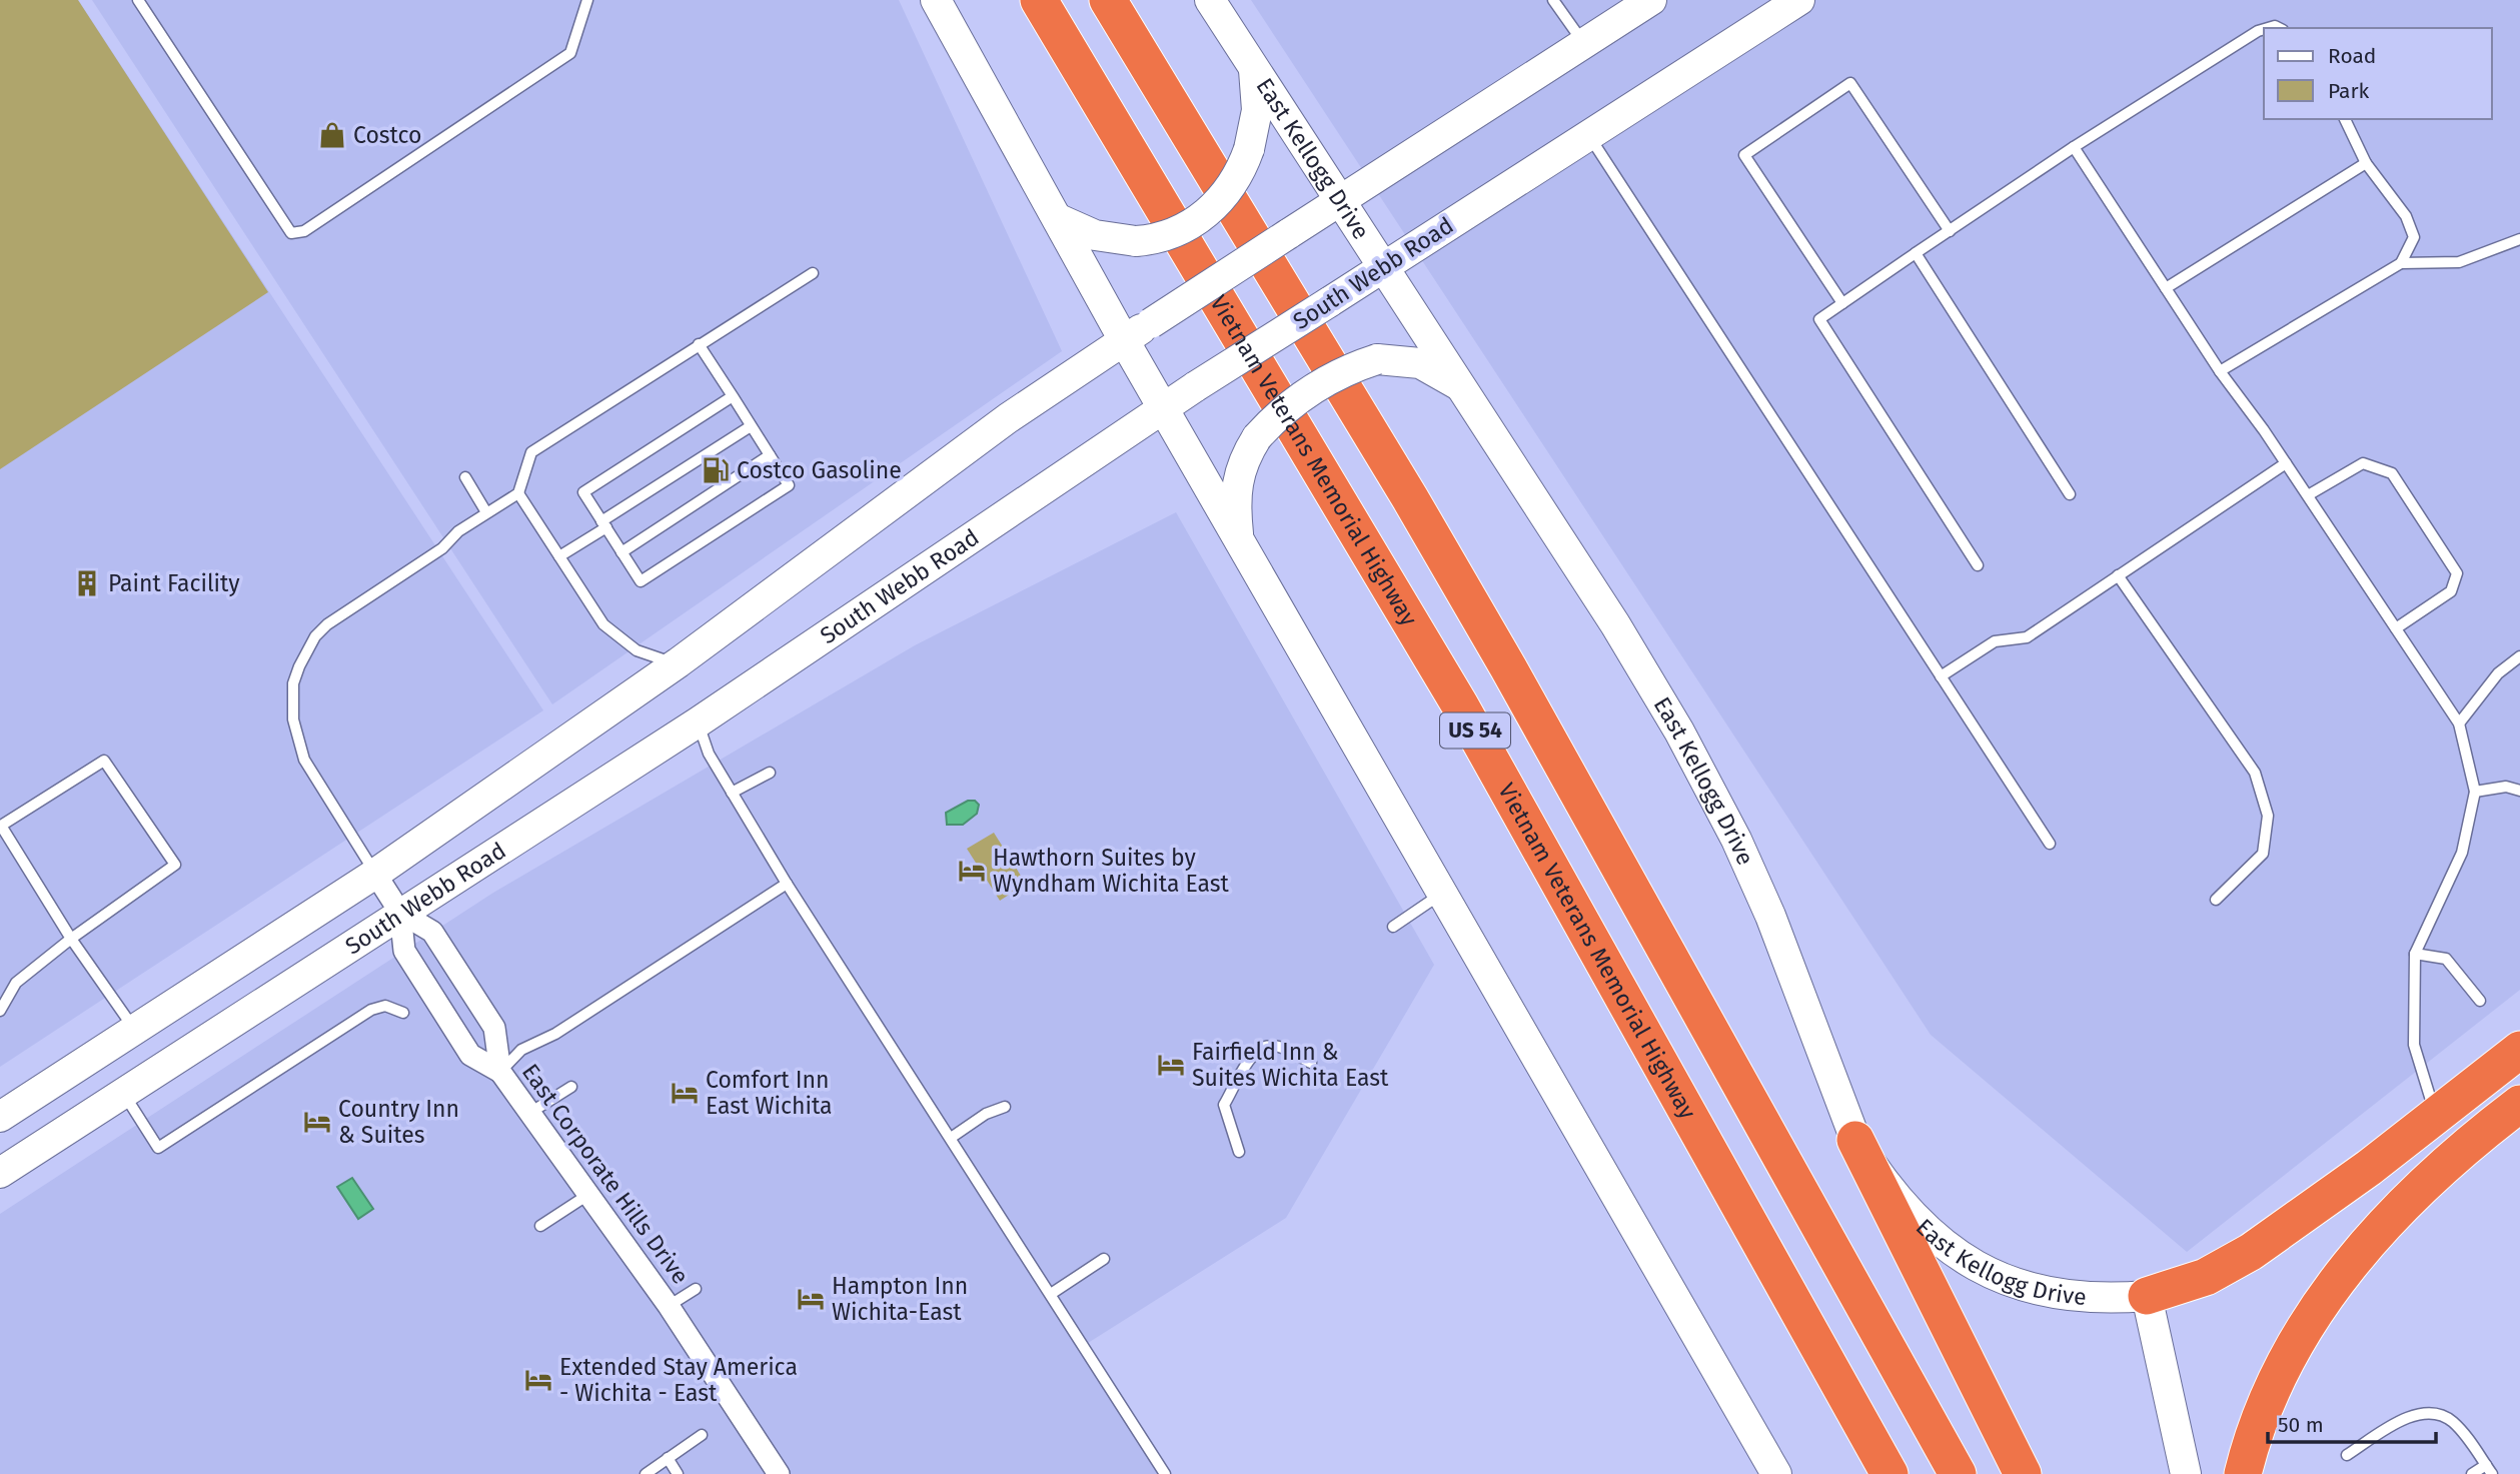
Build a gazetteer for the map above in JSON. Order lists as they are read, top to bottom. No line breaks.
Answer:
{"streets":{"highway":["Vietnam Veterans Memorial Highway","US 54"],"main road":["East Kellogg Drive","South Webb Road"],"street":["East Corporate Hills Drive"]},"crossings":[["East Kellogg Drive","South Webb Road"],["South Webb Road","East Corporate Hills Drive"]],"places":{"shop":["Costco"],"fuel station":["Costco Gasoline"],"building":["Paint Facility"],"hotel":["Hawthorn Suites by Wyndham Wichita East","Fairfield Inn & Suites Wichita East","Comfort Inn East Wichita","Country Inn & Suites","Hampton Inn Wichita-East","Extended Stay America - Wichita - East"]},"legend":["Road","Park"],"scale_bar":"50 m"}
